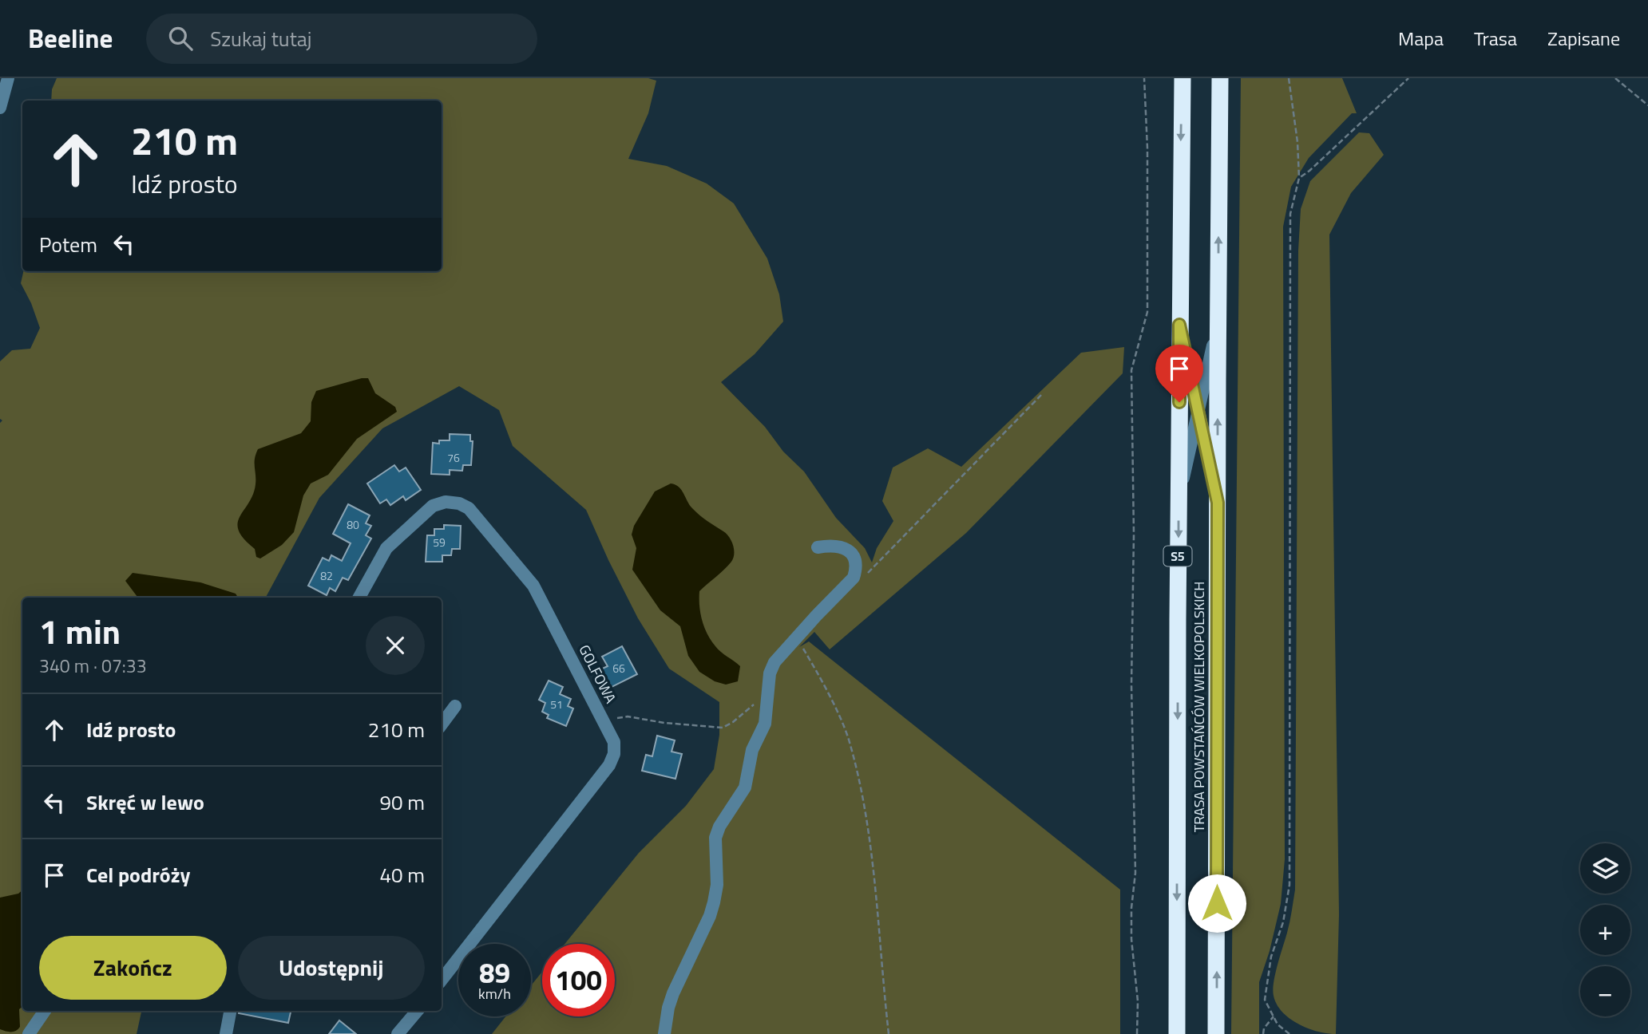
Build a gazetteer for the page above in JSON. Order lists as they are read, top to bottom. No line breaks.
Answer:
{"streets":{"highway":["S5","TRASA POWSTAŃCÓW WIELKOPOLSKICH"],"lane":["GOLFOWA"]},"house_numbers":["76","80","59","82","66","51"],"page":{"header":"Beeline","search":"Szukaj tutaj","nav":["Mapa","Trasa","Zapisane"],"turn":["210 m","Idź prosto"],"then":"Potem","heading":["1 min","340 m · 07:33"],"list":[{"name":"Idź prosto","value":"210 m"},{"name":"Skręć w lewo","value":"90 m"},{"name":"Cel podróży","value":"40 m"}],"map_buttons":["+","−"],"buttons":["Zakończ","Udostępnij"],"speed":"89 km/h","limit":"100"}}
